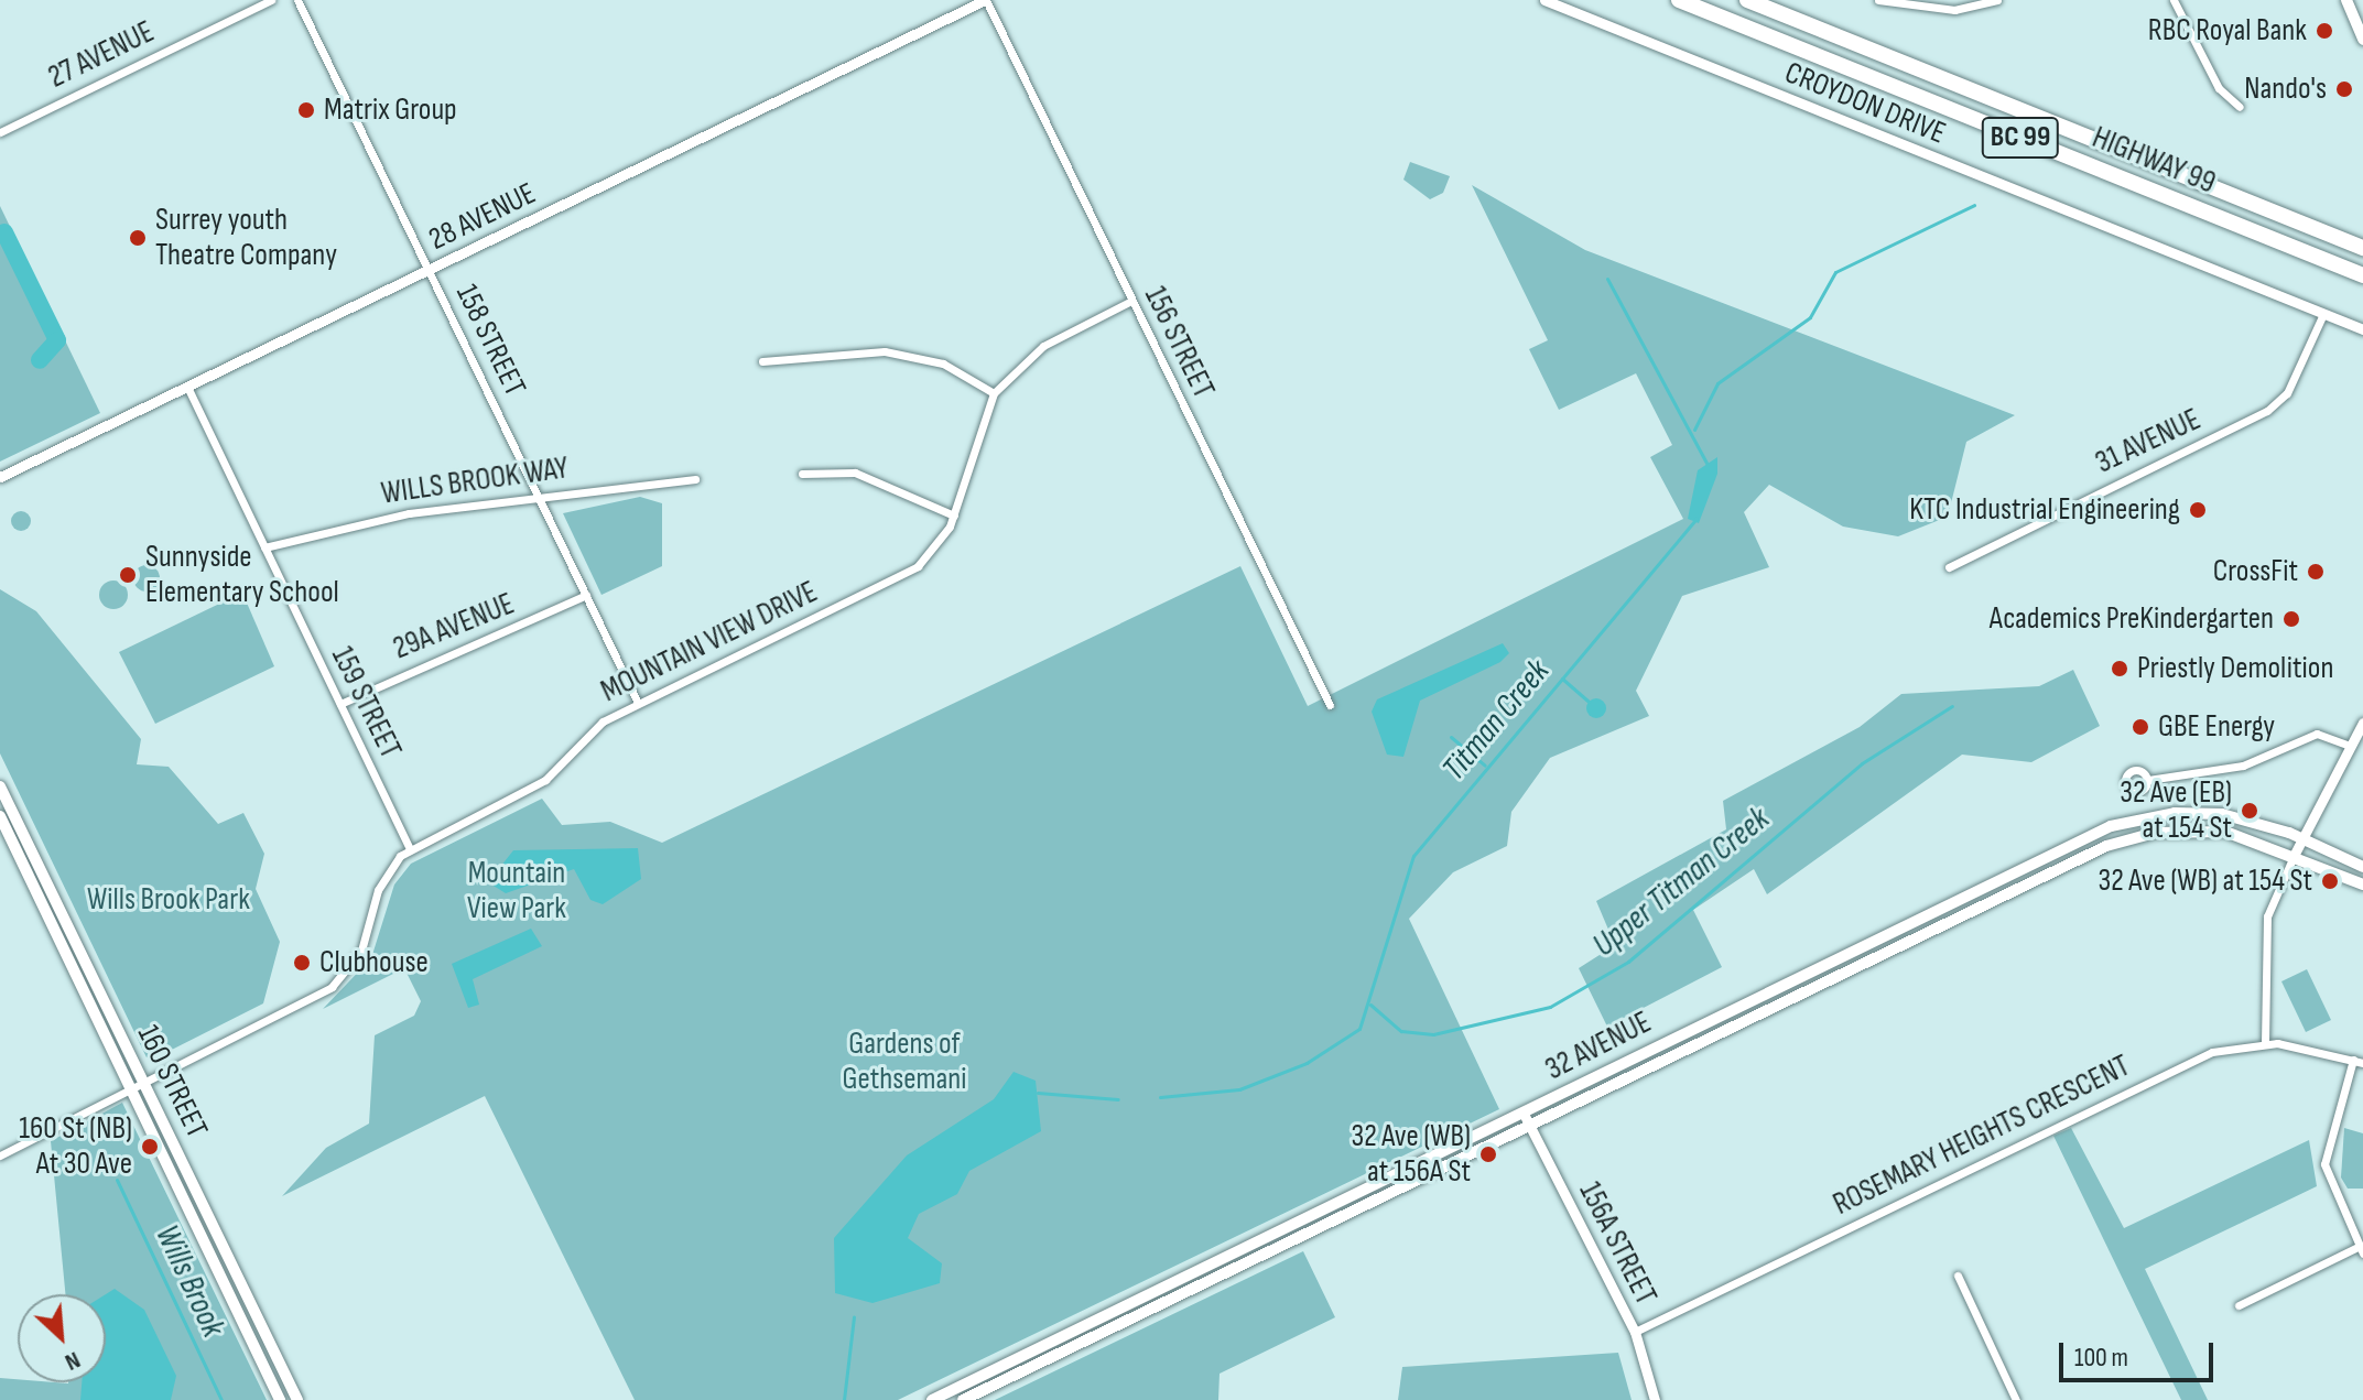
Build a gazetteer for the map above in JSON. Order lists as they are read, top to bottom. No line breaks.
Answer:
{"streets":{"highway":["BC 99","HIGHWAY 99"],"main road":["32 AVENUE","160 STREET"],"street":["27 AVENUE","CROYDON DRIVE","28 AVENUE","158 STREET","156 STREET","31 AVENUE","WILLS BROOK WAY","29A AVENUE","MOUNTAIN VIEW DRIVE","159 STREET","ROSEMARY HEIGHTS CRESCENT","156A STREET"]},"crossings":[["CROYDON DRIVE","31 AVENUE"],["28 AVENUE","158 STREET"],["28 AVENUE","156 STREET"],["28 AVENUE","159 STREET"],["158 STREET","WILLS BROOK WAY"],["158 STREET","29A AVENUE"],["158 STREET","MOUNTAIN VIEW DRIVE"],["156 STREET","MOUNTAIN VIEW DRIVE"],["WILLS BROOK WAY","159 STREET"],["29A AVENUE","159 STREET"],["MOUNTAIN VIEW DRIVE","159 STREET"],["MOUNTAIN VIEW DRIVE","160 STREET"],["32 AVENUE","156A STREET"],["ROSEMARY HEIGHTS CRESCENT","156A STREET"]],"water":["Titman Creek","Upper Titman Creek","Wills Brook"],"parks":["Mountain View Park","Wills Brook Park","Gardens of Gethsemani"],"places":["RBC Royal Bank","Nando's","Matrix Group","Surrey youth Theatre Company","KTC Industrial Engineering","CrossFit","Sunnyside Elementary School","Academics PreKindergarten","Priestly Demolition","GBE Energy","32 Ave (EB) at 154 St","32 Ave (WB) at 154 St","Clubhouse","160 St (NB) At 30 Ave","32 Ave (WB) at 156A St"],"scale_bar":"100 m","north":"bottom right"}
